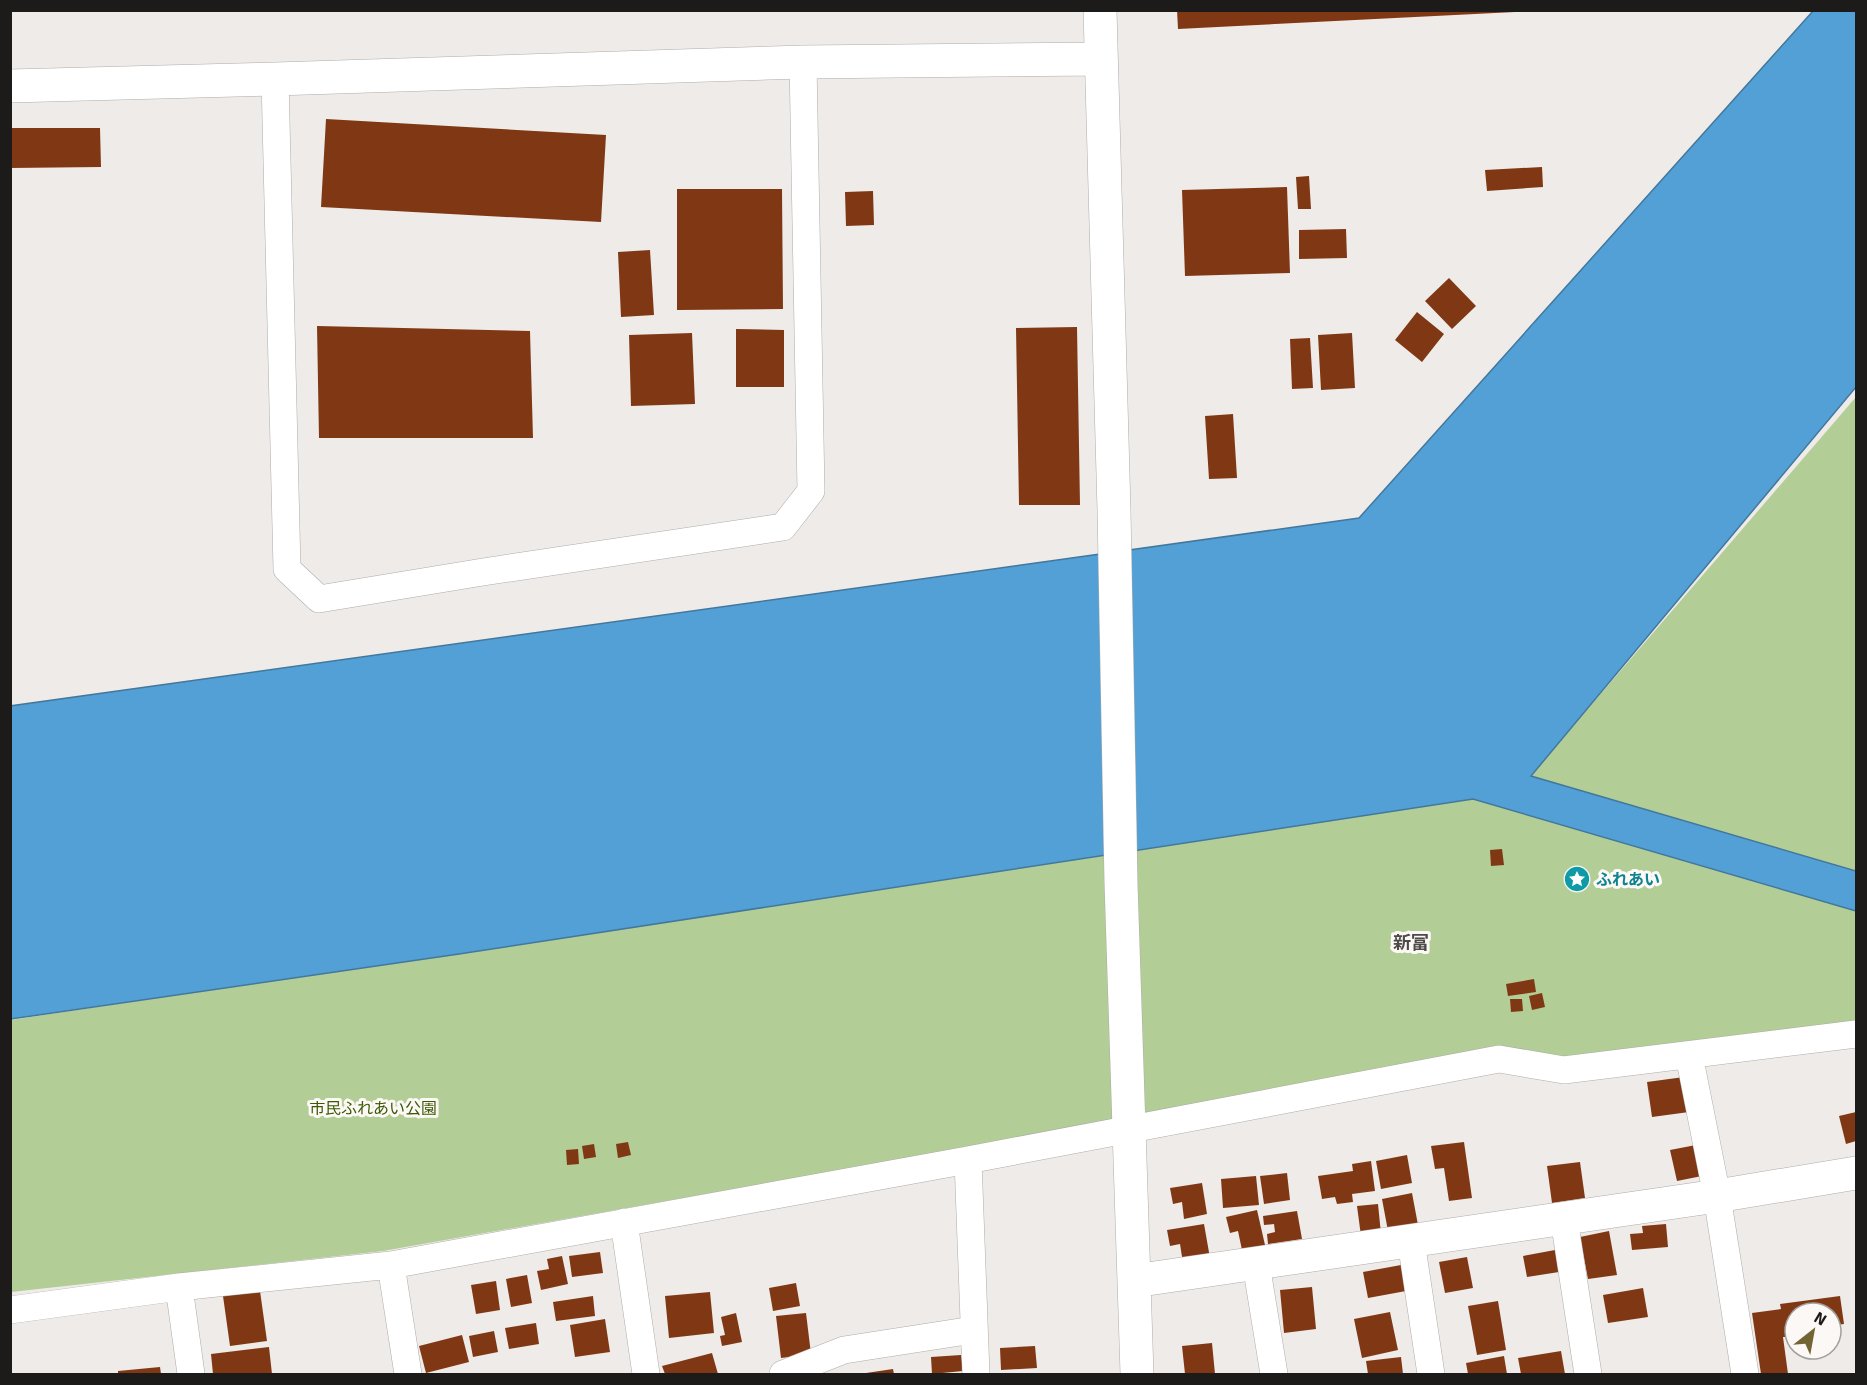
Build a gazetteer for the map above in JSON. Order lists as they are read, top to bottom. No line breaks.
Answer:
{"districts":["新富"],"parks":["市民ふれあい公園"],"places":{"place":["ふれあい"]},"north":"top right"}
